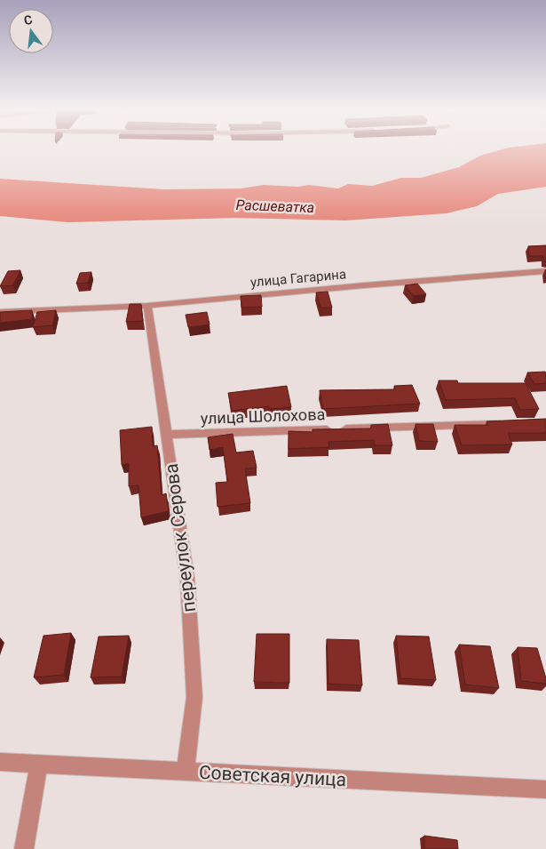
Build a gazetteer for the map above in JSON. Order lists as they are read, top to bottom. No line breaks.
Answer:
{"streets":{"street":["улица Гагарина","улица Шолохова","переулок Серова","Советская улица"]},"crossings":[["улица Гагарина","переулок Серова"],["улица Шолохова","переулок Серова"],["переулок Серова","Советская улица"]],"water":["Расшеватка"],"north":"top"}
